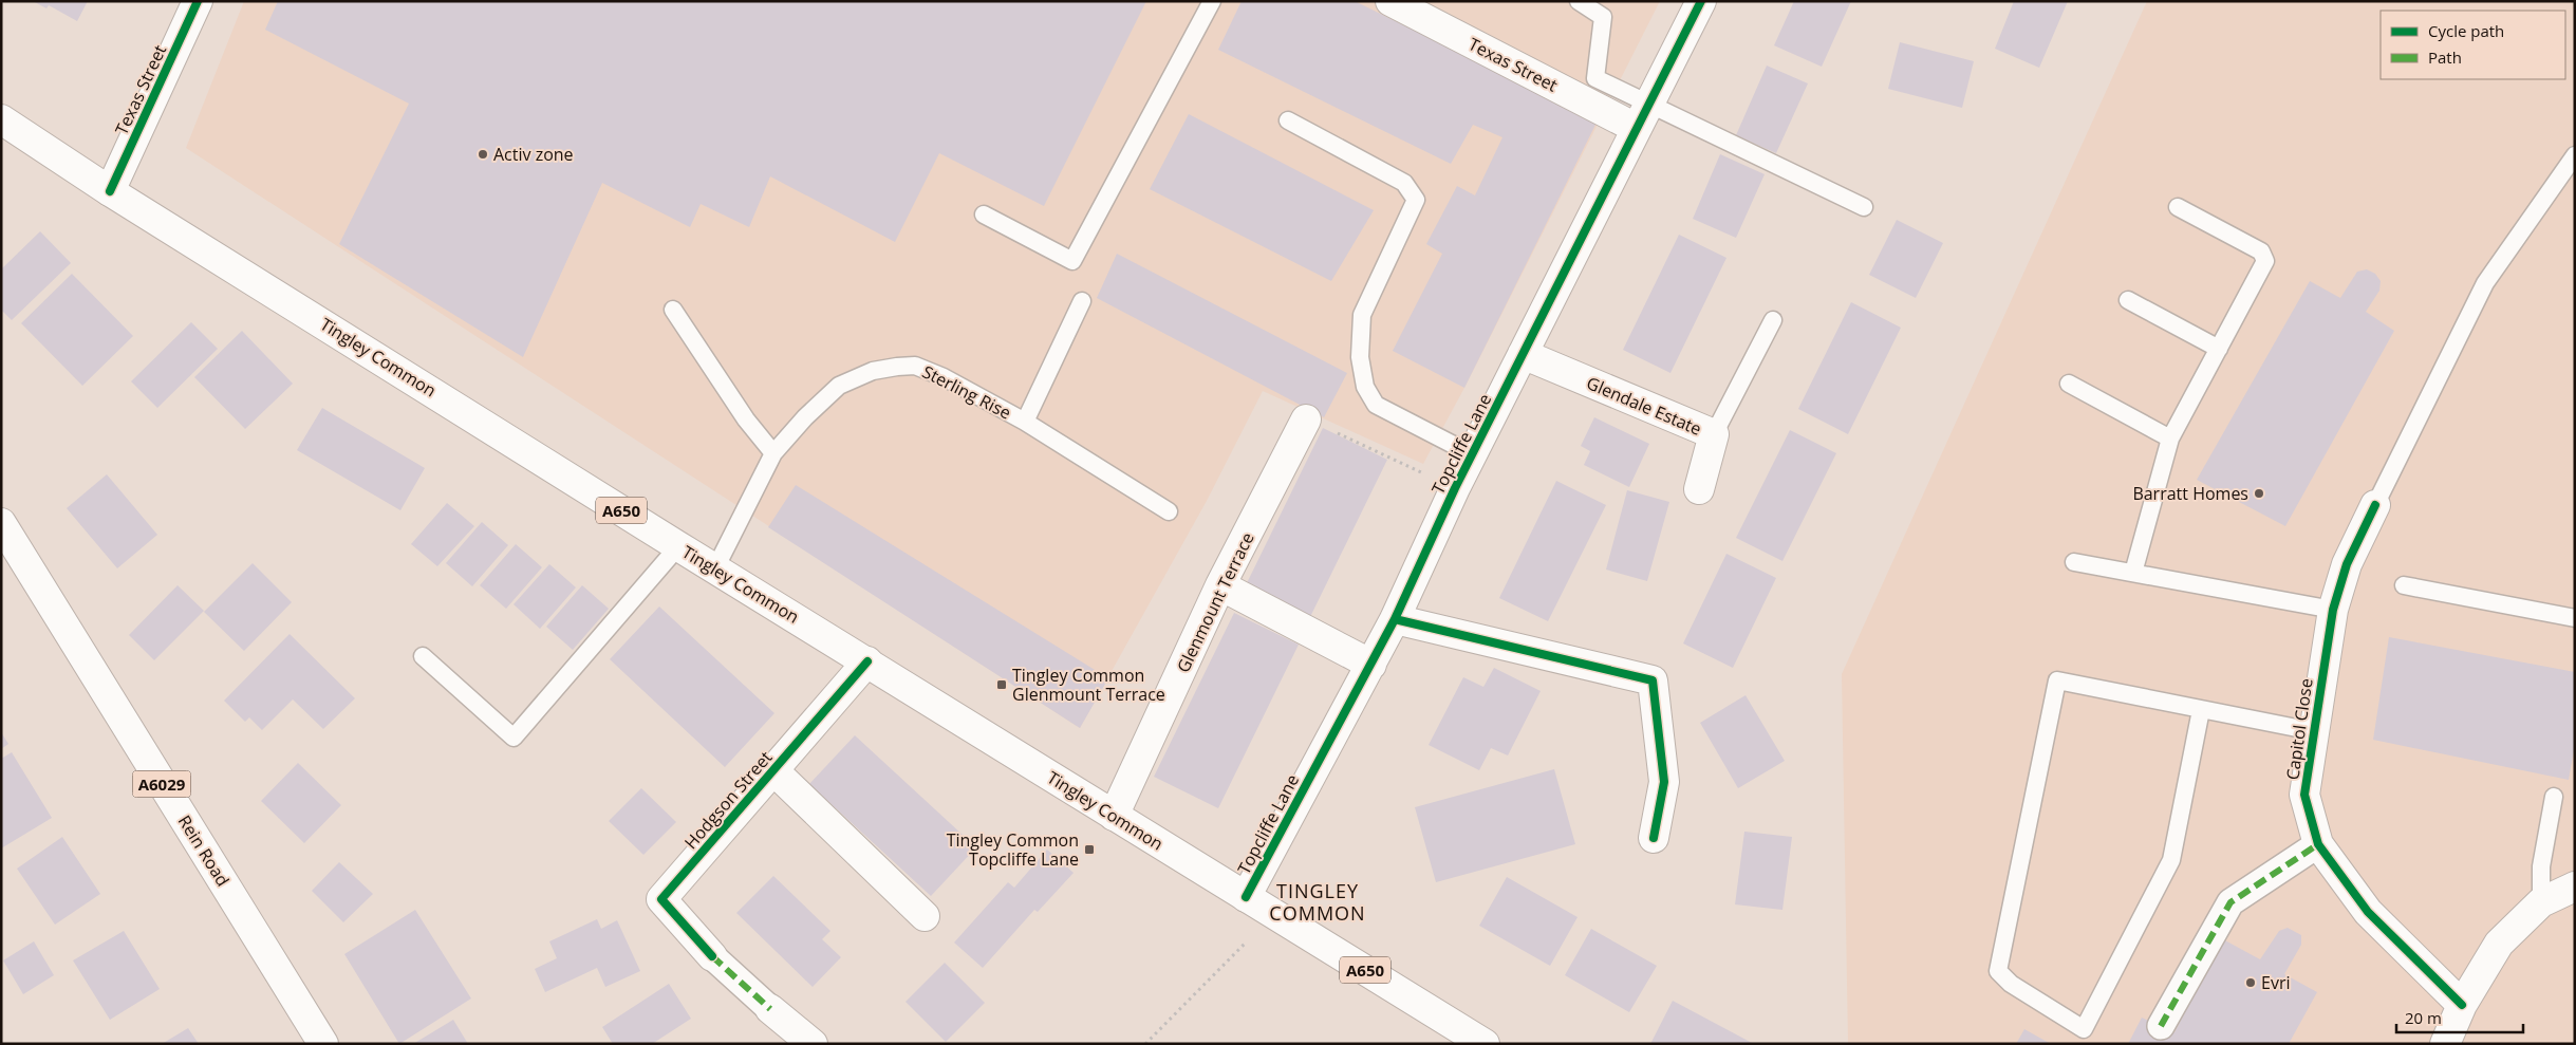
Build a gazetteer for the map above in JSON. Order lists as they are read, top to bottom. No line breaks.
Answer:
{"streets":{"street":["Texas Street","Tingley Common","Glendale Estate","Topcliffe Lane","A650","Glenmount Terrace","Capitol Close","A6029","Hodgson Street","Rein Road"],"lane":["Sterling Rise"]},"crossings":[["Texas Street","Tingley Common"],["Texas Street","Topcliffe Lane"],["Tingley Common","Sterling Rise"],["Tingley Common","Topcliffe Lane"],["Tingley Common","Glenmount Terrace"],["Tingley Common","Hodgson Street"],["Glendale Estate","Topcliffe Lane"]],"districts":["TINGLEY COMMON"],"places":{"other":["Activ zone","Barratt Homes","Evri"],"transit":["Tingley Common Glenmount Terrace","Tingley Common Topcliffe Lane"]},"legend":["Cycle path","Path"],"scale_bar":"20 m"}
